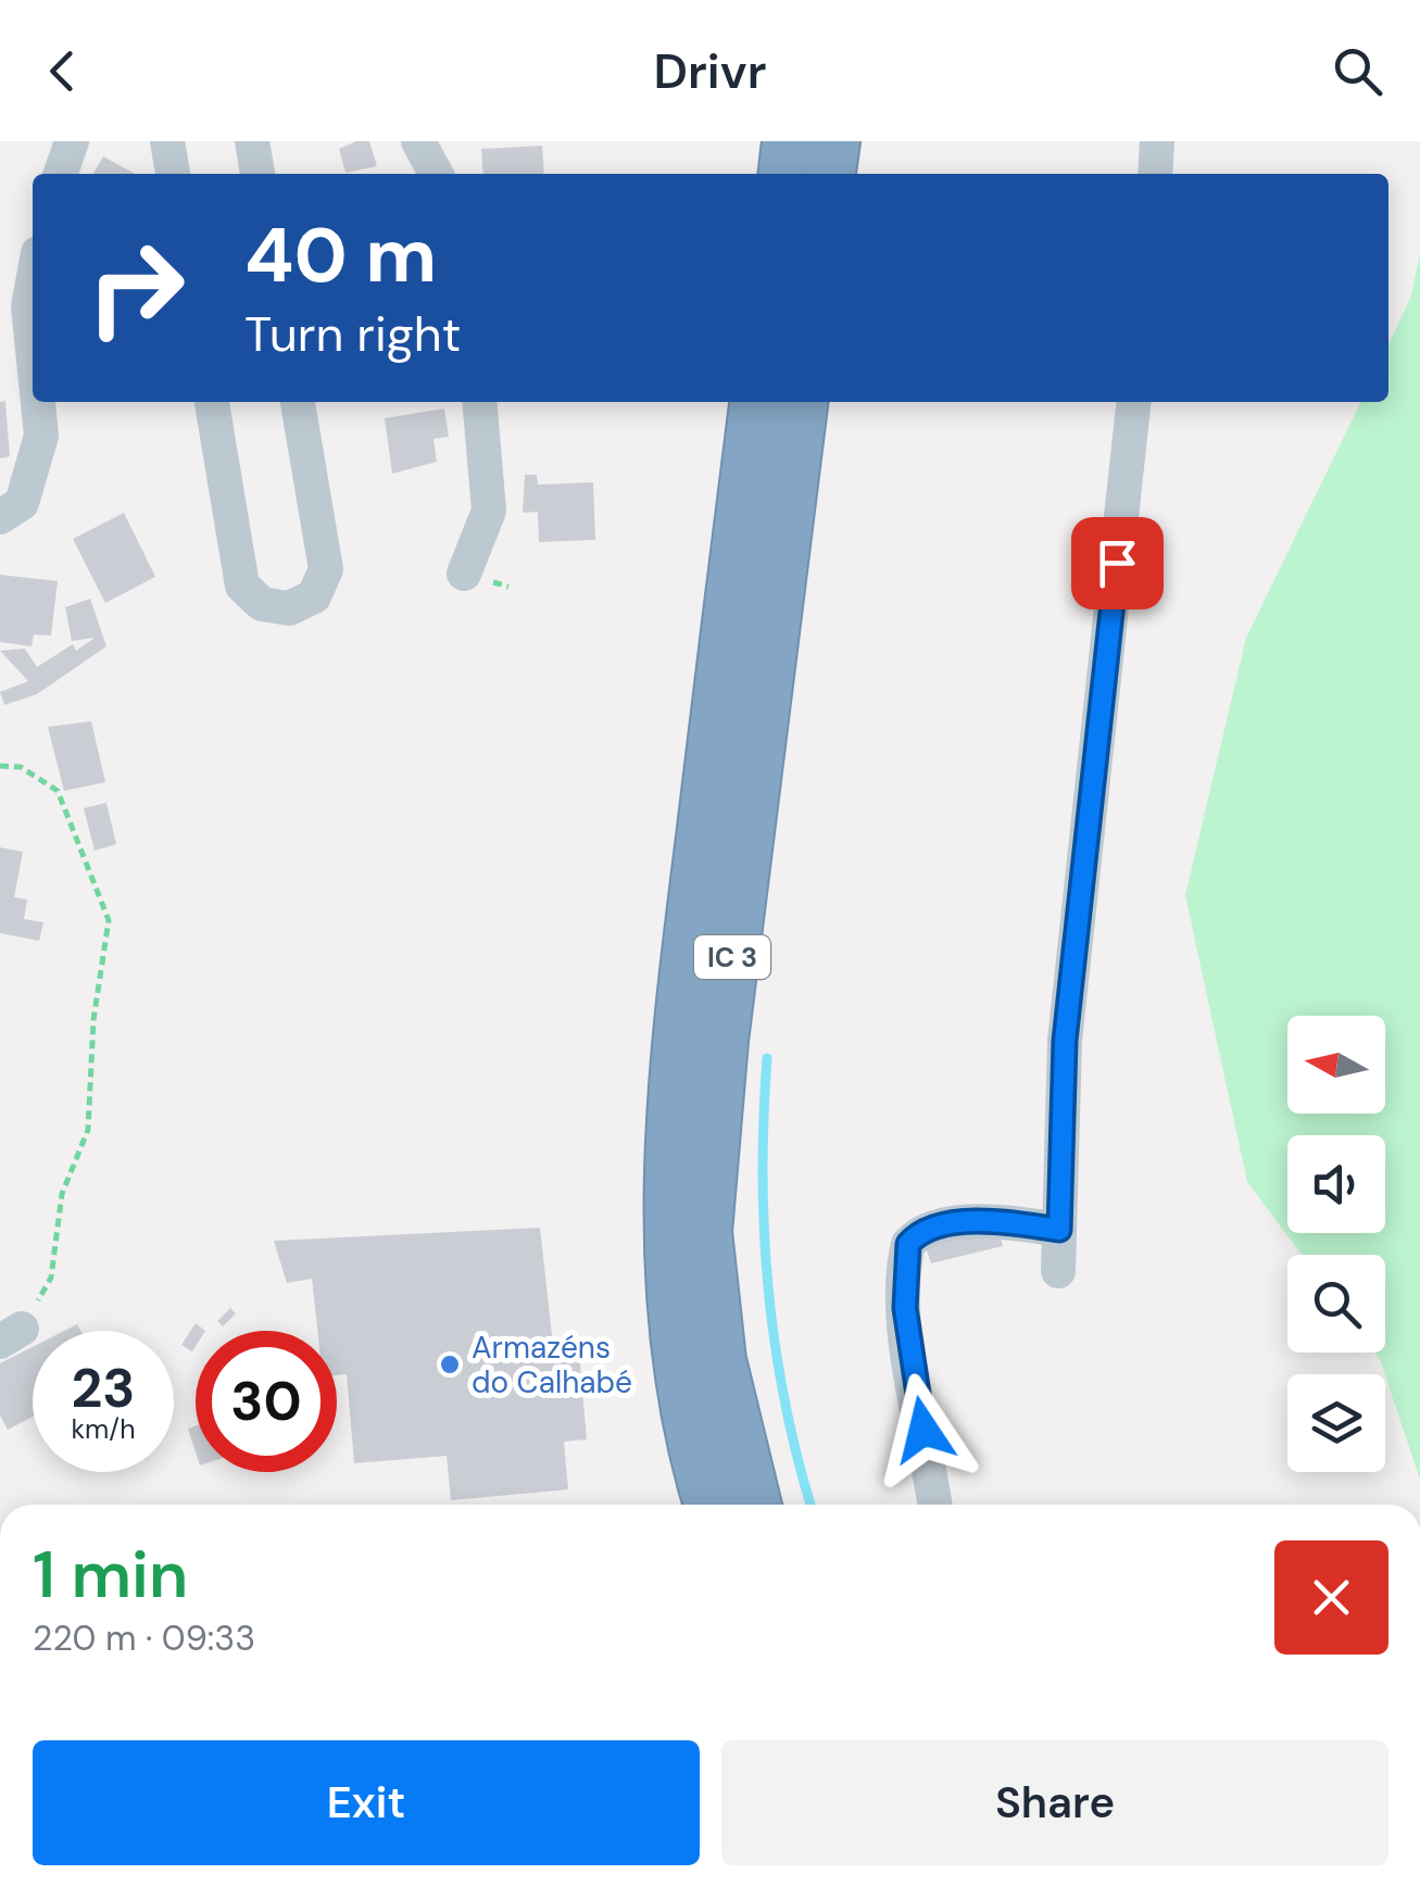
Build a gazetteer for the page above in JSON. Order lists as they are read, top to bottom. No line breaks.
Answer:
{"streets":{"highway":["IC 3"]},"places":["Armazéns do Calhabé"],"north":"left","page":{"header":"Drivr","turn":["40 m","Turn right"],"speed":"23 km/h","limit":"30","heading":["1 min","220 m · 09:33"],"buttons":["Exit","Share"]}}
